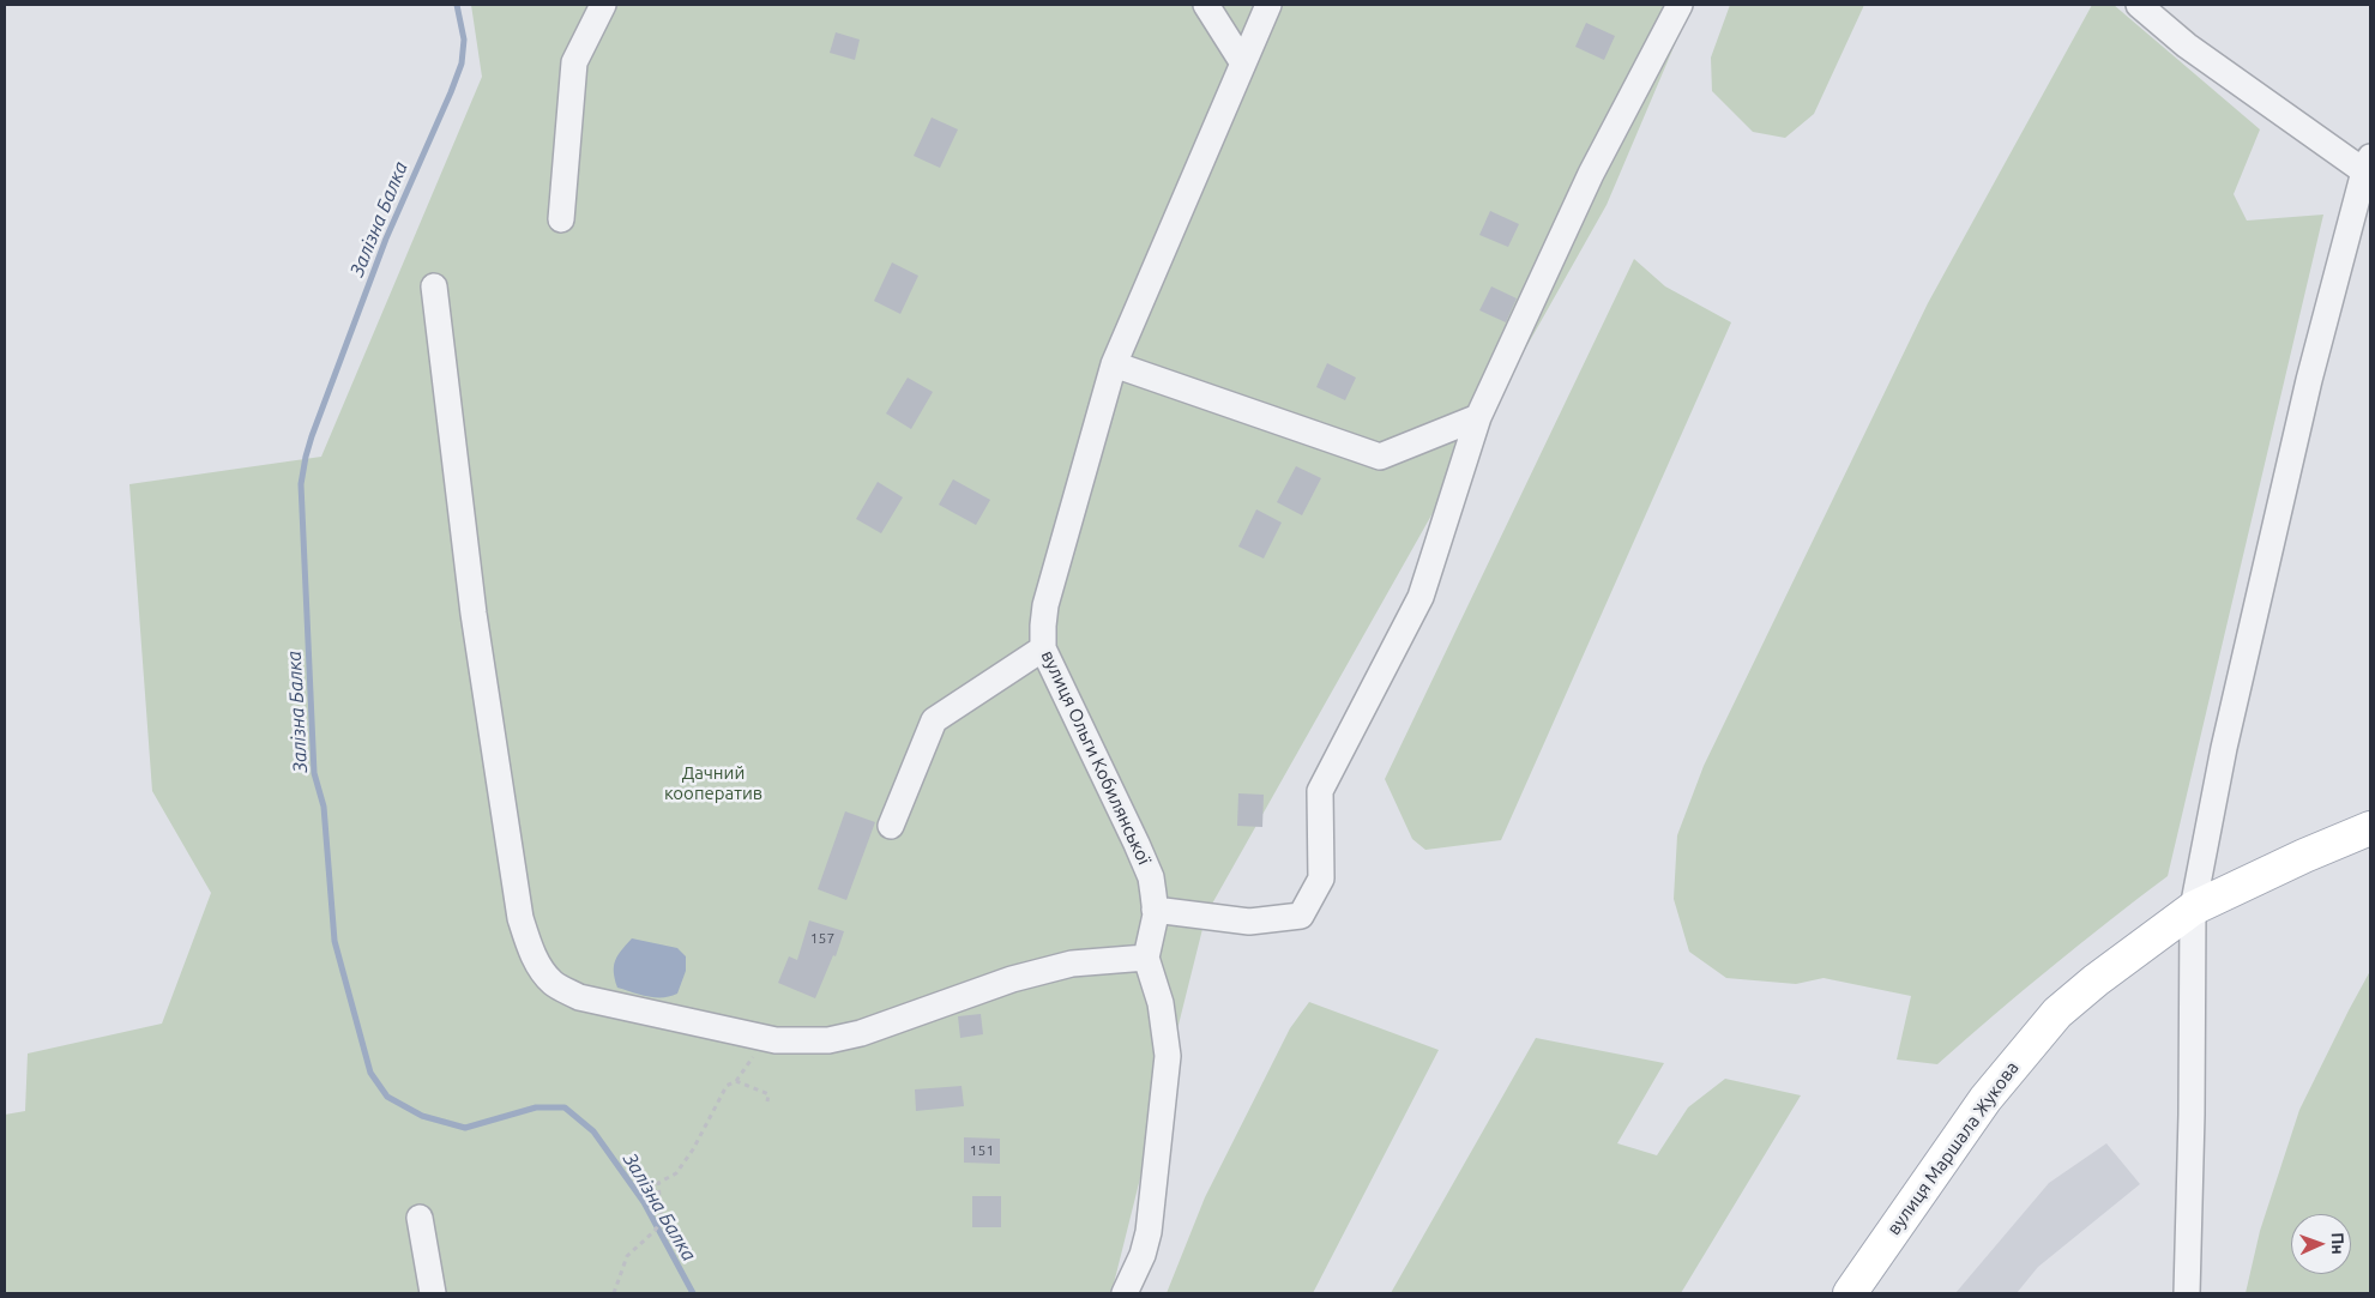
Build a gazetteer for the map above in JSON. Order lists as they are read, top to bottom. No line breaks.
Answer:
{"streets":{"main road":["вулиця Маршала Жукова"],"street":["вулиця Ольги Кобилянської"]},"water":["Залізна Балка"],"parks":["Дачний кооператив"],"house_numbers":["157","151"],"north":"right"}
